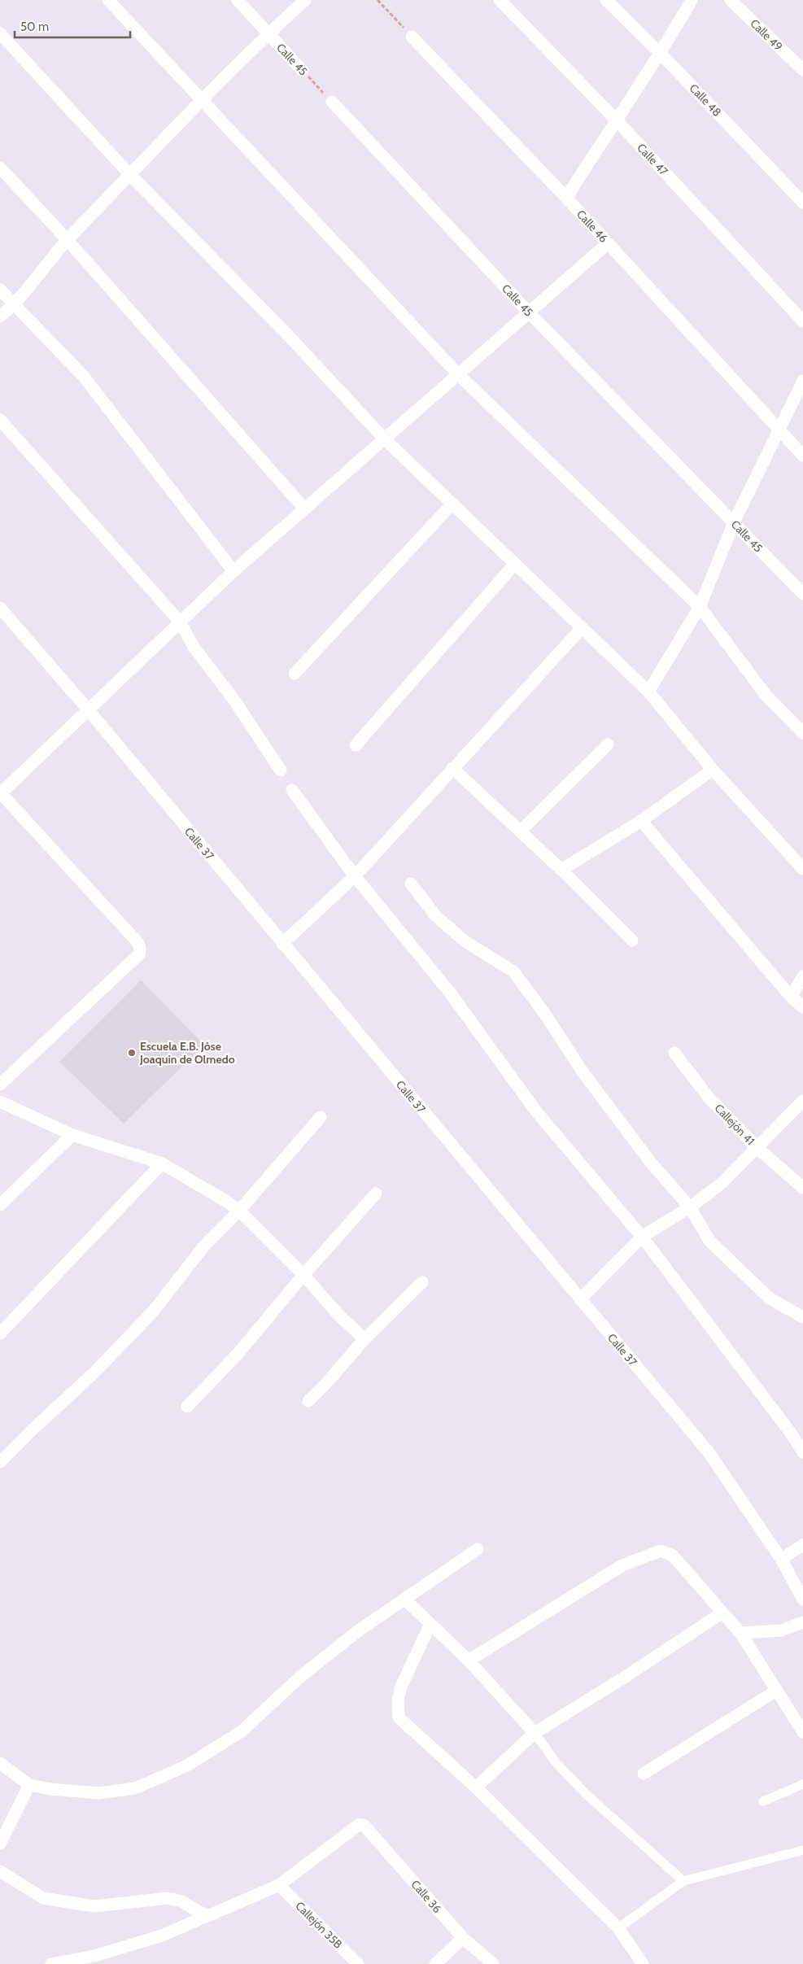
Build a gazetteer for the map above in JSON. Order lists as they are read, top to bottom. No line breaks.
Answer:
{"streets":{"street":["Calle 49","Calle 45","Calle 48","Calle 47","Calle 46","Calle 37","Callejón 41","Calle 36","Callejón 35B"]},"crossings":[["Calle 36","Callejón 35B"]],"places":["Escuela E.B. Jóse Joaquin de Olmedo"],"scale_bar":"50 m"}
